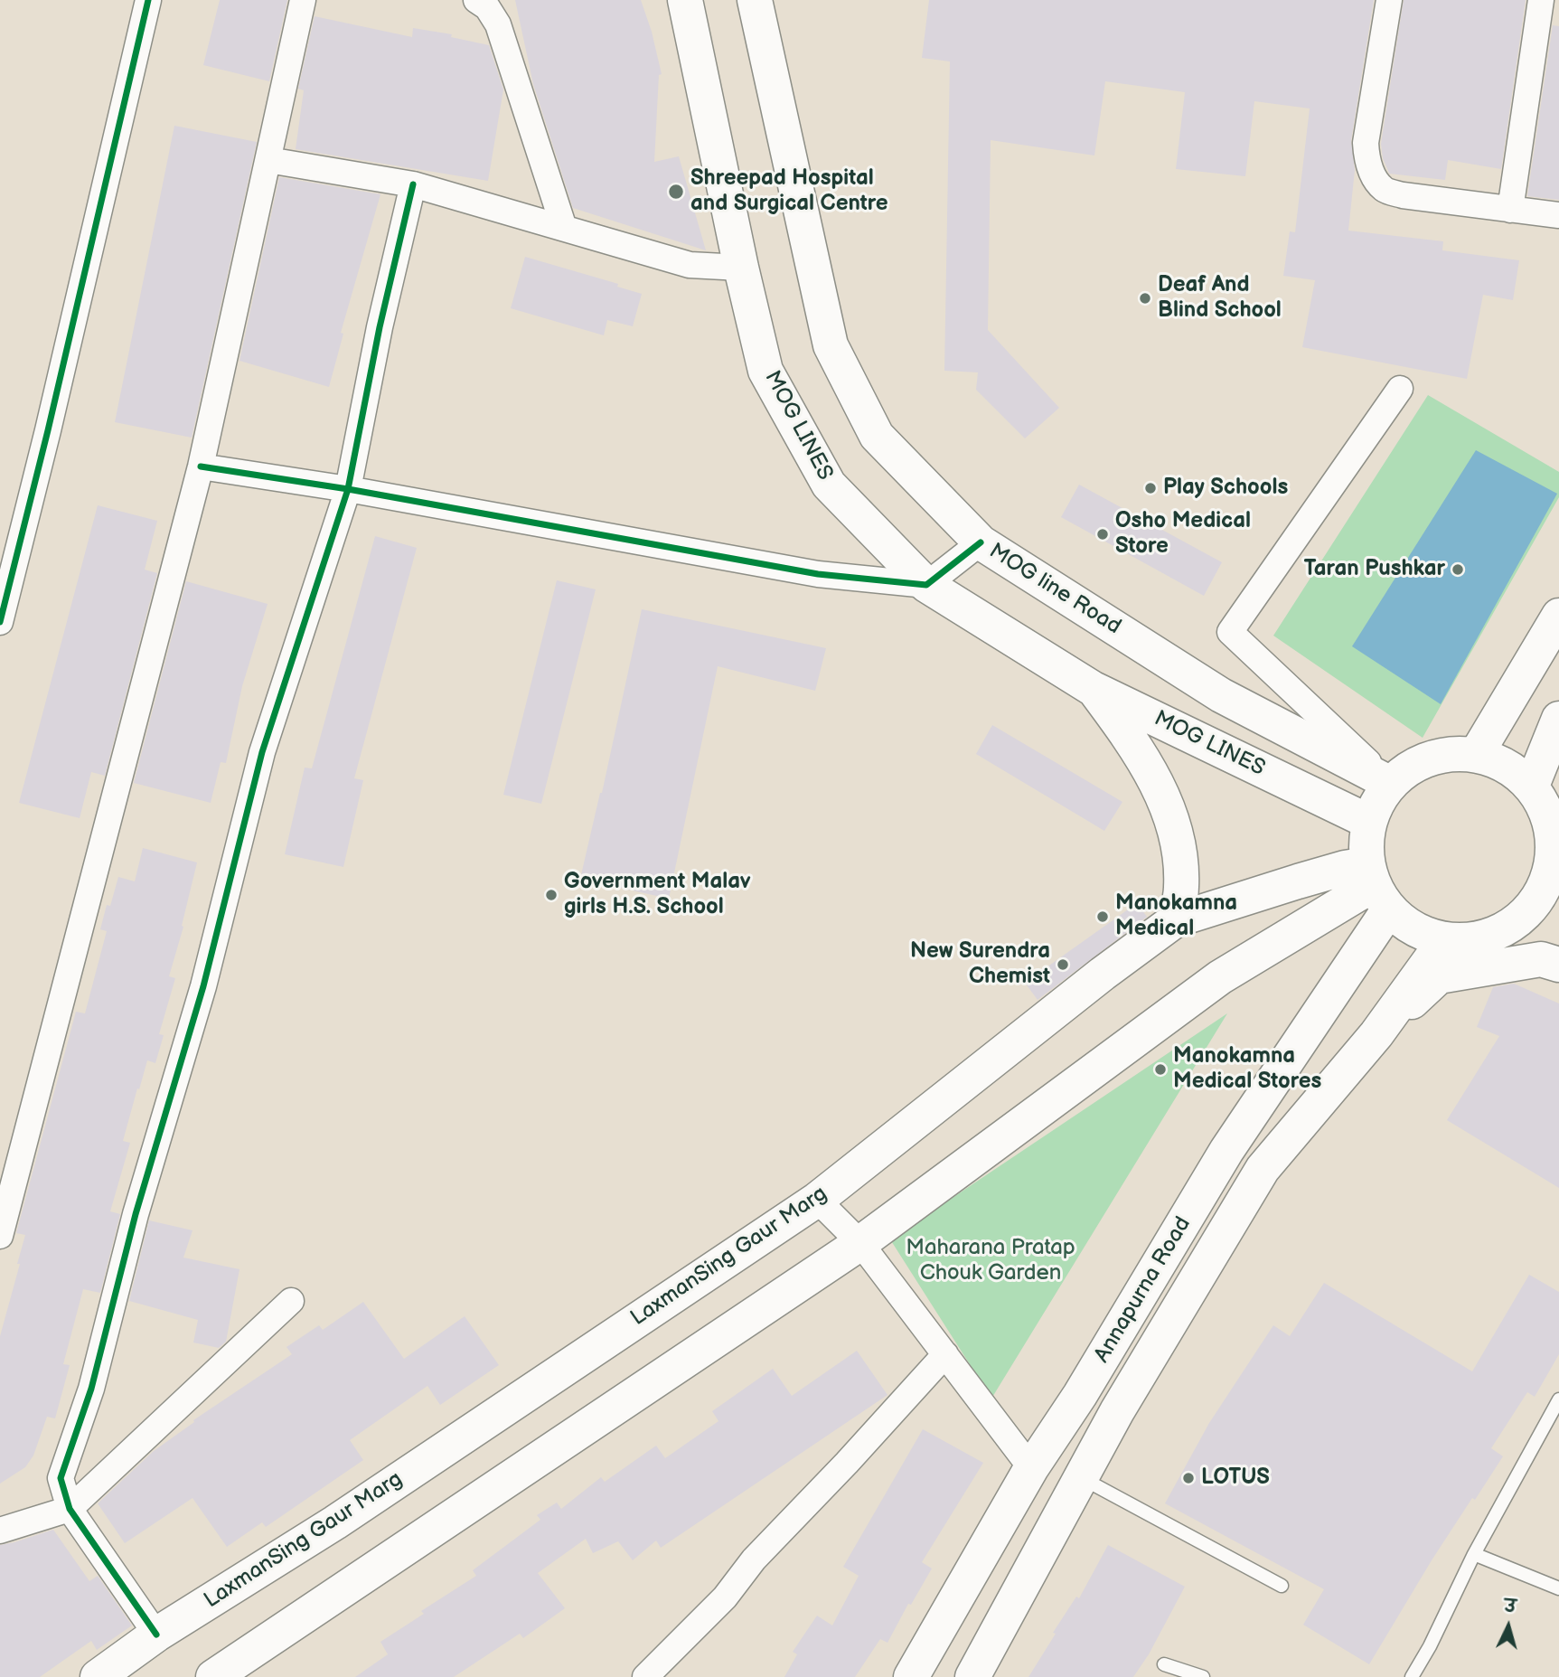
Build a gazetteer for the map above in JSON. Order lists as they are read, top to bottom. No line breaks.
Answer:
{"streets":{"main road":["MOG LINES","MOG line Road","LaxmanSing Gaur Marg","Annapurna Road"]},"crossings":[["MOG LINES","MOG line Road"],["MOG LINES","LaxmanSing Gaur Marg"],["MOG LINES","Annapurna Road"],["MOG line Road","LaxmanSing Gaur Marg"],["MOG line Road","Annapurna Road"],["LaxmanSing Gaur Marg","Annapurna Road"]],"parks":["Maharana Pratap Chouk Garden"],"places":["Shreepad Hospital and Surgical Centre","Deaf And Blind School","Play Schools","Osho Medical Store","Taran Pushkar","Government Malav girls H.S. School","Manokamna Medical","New Surendra Chemist","Manokamna Medical Stores","LOTUS"],"north":"top"}
